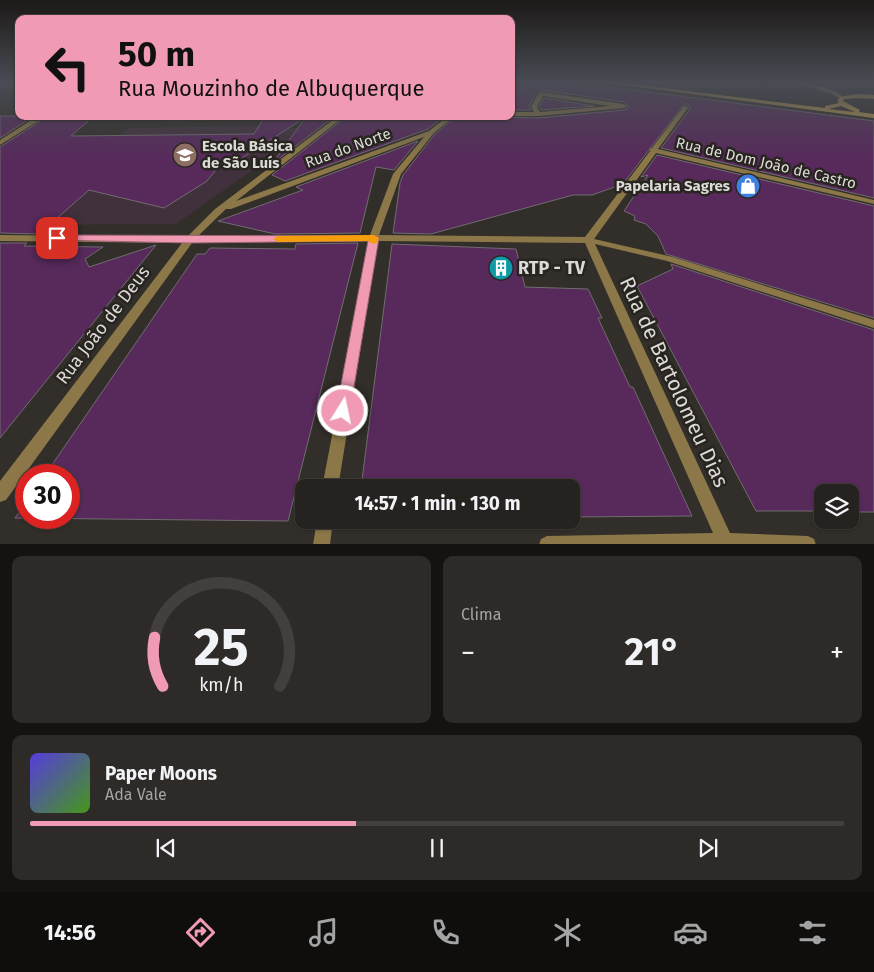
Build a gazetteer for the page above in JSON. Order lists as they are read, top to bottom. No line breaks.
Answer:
{"streets":{"street":["Rua do Norte","Rua de Dom João de Castro","Rua João de Deus","Rua de Bartolomeu Dias"]},"crossings":[["Rua do Norte","Rua João de Deus"]],"places":{"school or university":["Escola Básica de São Luís"],"shop":["Papelaria Sagres"],"building":["RTP - TV"]},"page":{"turn":["50 m","Rua Mouzinho de Albuquerque"],"limit":"30","trip":"14:57 · 1 min · 130 m","tile":"Clima","heat":["−","21°","+"],"song":["Paper Moons","Ada Vale"],"tabs":"14:56","gauge":["25","km/h"]}}
